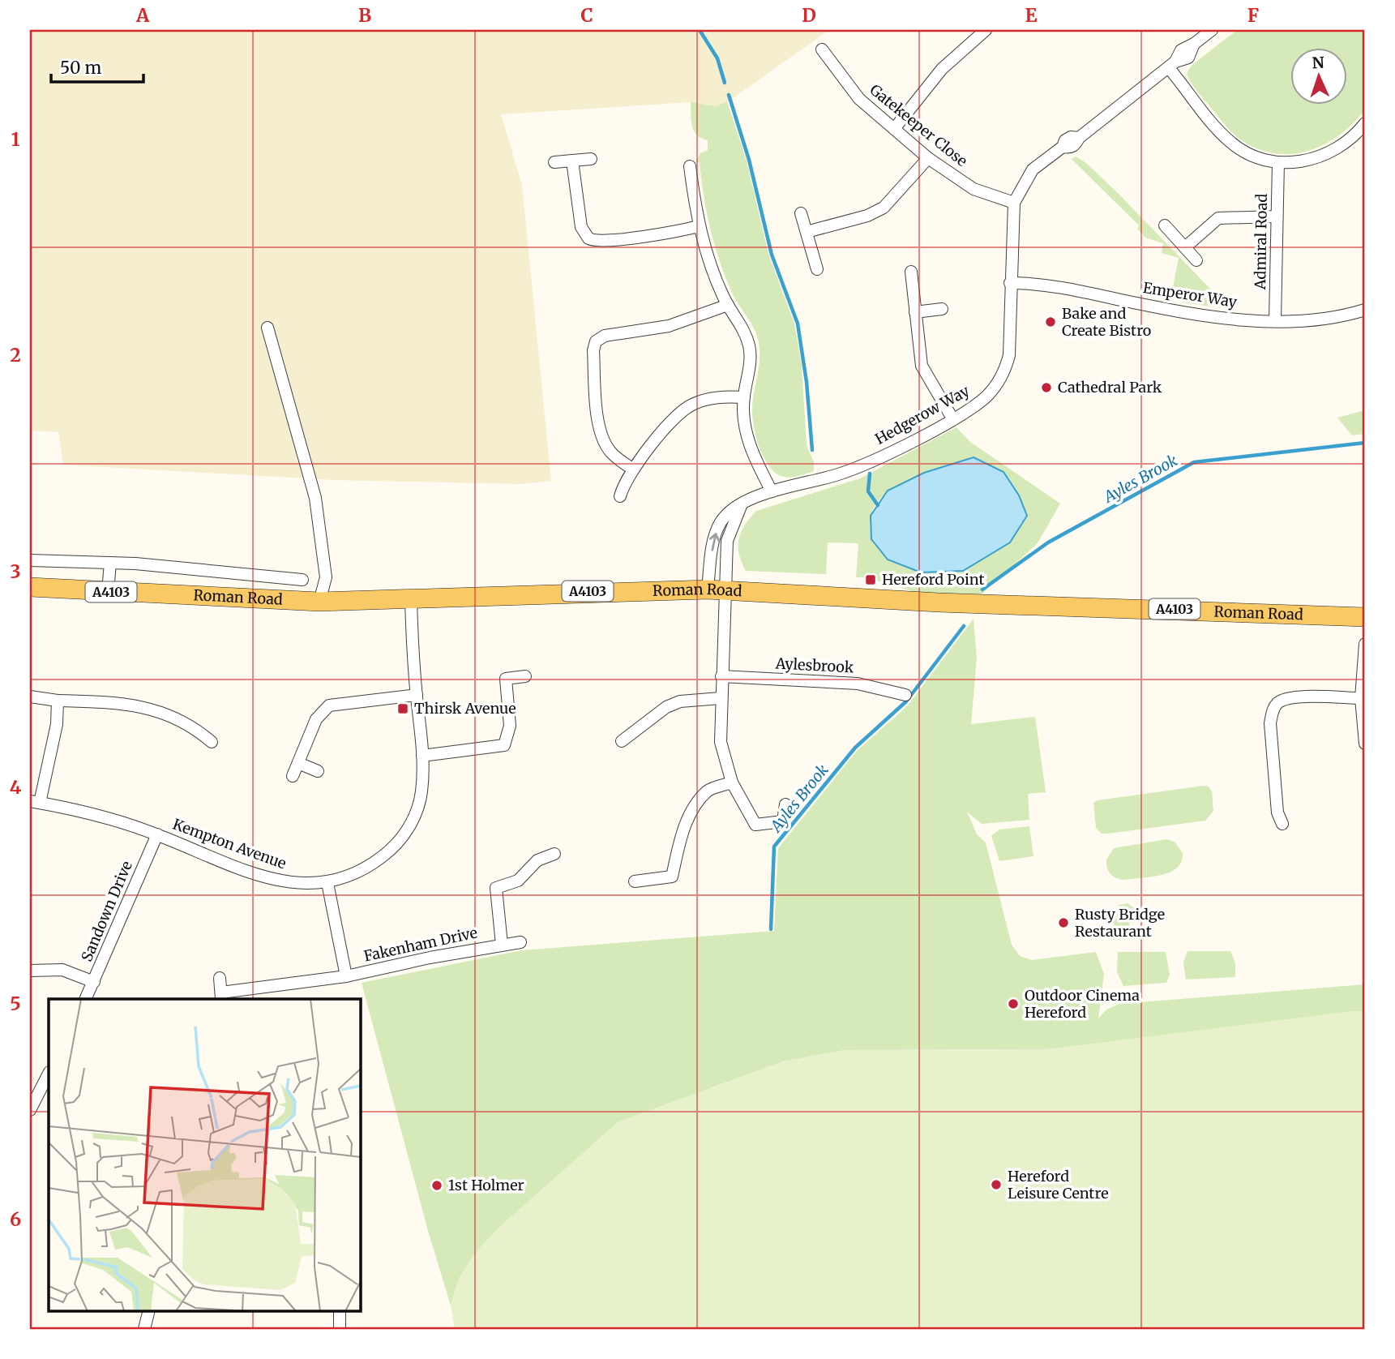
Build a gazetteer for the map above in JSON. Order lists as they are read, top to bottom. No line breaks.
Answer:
{"streets":{"main road":["A4103","Roman Road"],"street":["Gatekeeper Close","Admiral Road","Emperor Way","Hedgerow Way","Aylesbrook","Kempton Avenue","Sandown Drive","Fakenham Drive"]},"crossings":[["Gatekeeper Close","Hedgerow Way"],["Admiral Road","Emperor Way"],["Emperor Way","Hedgerow Way"],["Hedgerow Way","Roman Road"],["Roman Road","Kempton Avenue"],["Kempton Avenue","Sandown Drive"]],"water":["Ayles Brook"],"places":{"other":["Bake and Create Bistro","Cathedral Park","Rusty Bridge Restaurant","Outdoor Cinema Hereford","Hereford Leisure Centre","1st Holmer"],"transit":["Hereford Point","Thirsk Avenue"]},"scale_bar":"50 m","north":"top","grid":{"columns":["A","B","C","D","E","F"],"rows":["1","2","3","4","5","6"]}}
